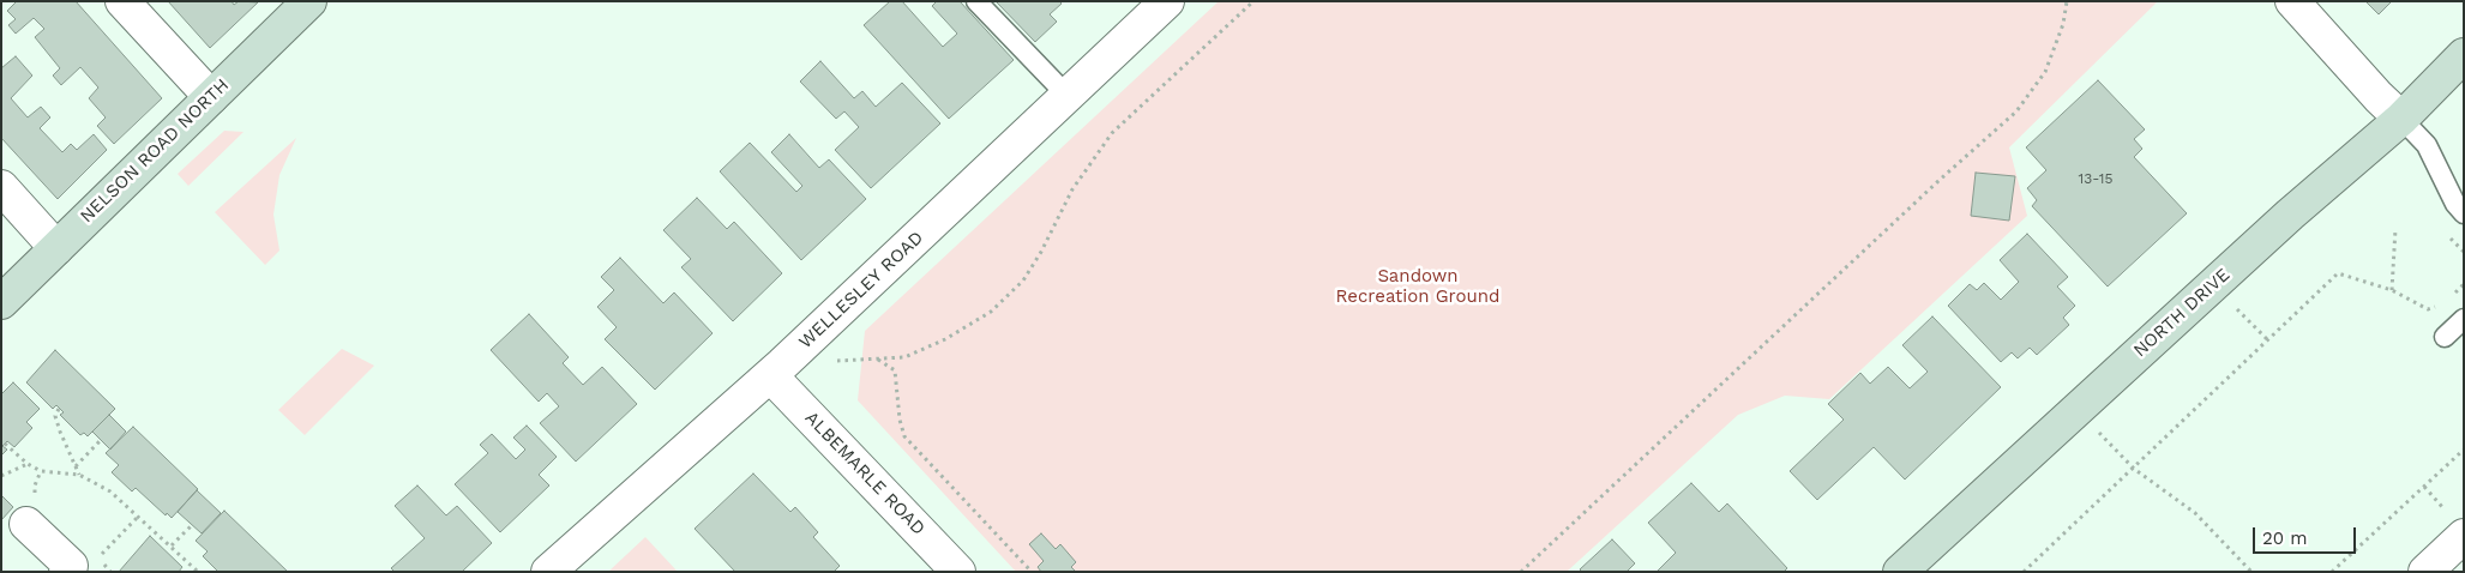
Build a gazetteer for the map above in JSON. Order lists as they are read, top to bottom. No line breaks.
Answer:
{"streets":{"street":["NELSON ROAD NORTH","WELLESLEY ROAD","NORTH DRIVE","ALBEMARLE ROAD"]},"crossings":[["WELLESLEY ROAD","ALBEMARLE ROAD"]],"parks":["Sandown Recreation Ground"],"house_numbers":["13-15"],"scale_bar":"20 m"}
